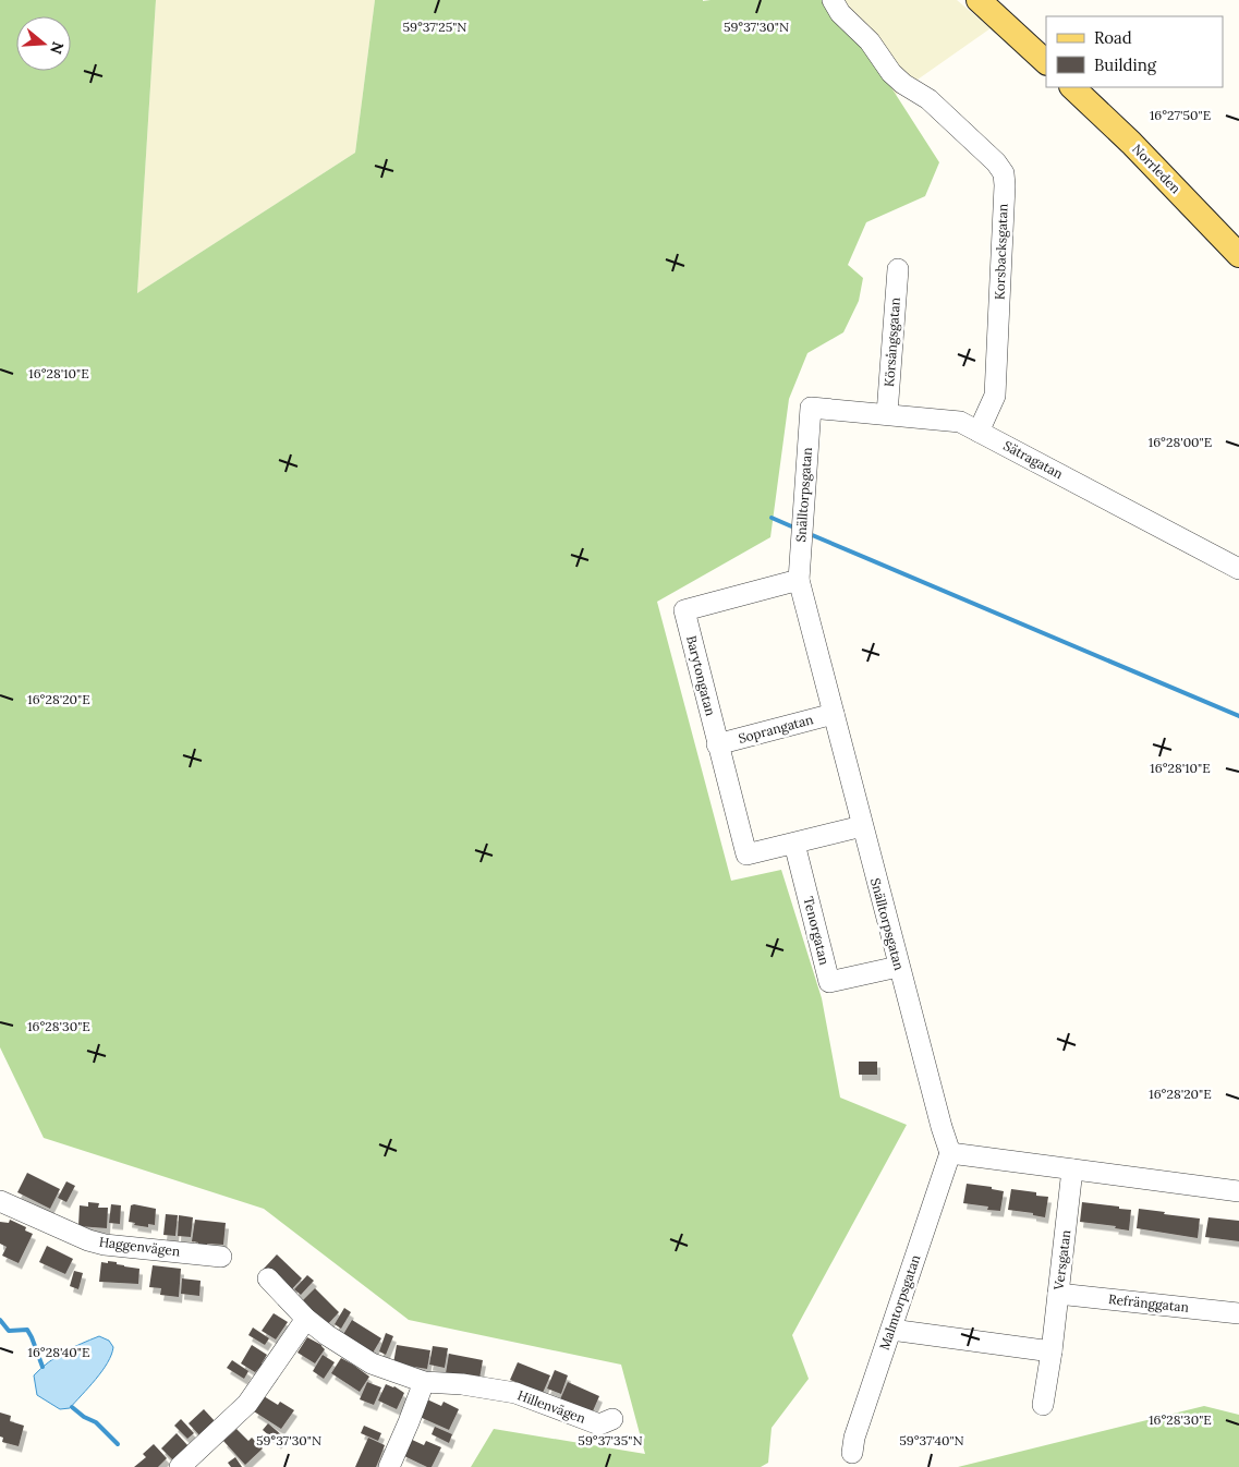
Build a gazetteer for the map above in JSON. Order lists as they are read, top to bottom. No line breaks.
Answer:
{"streets":{"main road":["Norrleden"],"street":["Korsbacksgatan","Körsångsgatan","Sätragatan","Snälltorpsgatan","Barytongatan","Soprangatan","Tenorgatan","Haggenvägen","Versgatan","Malmtorpsgatan","Refränggatan","Hillenvägen"]},"crossings":[["Korsbacksgatan","Sätragatan"],["Körsångsgatan","Sätragatan"],["Sätragatan","Snälltorpsgatan"],["Snälltorpsgatan","Barytongatan"],["Snälltorpsgatan","Soprangatan"],["Snälltorpsgatan","Tenorgatan"],["Snälltorpsgatan","Malmtorpsgatan"],["Barytongatan","Soprangatan"],["Barytongatan","Tenorgatan"],["Versgatan","Refränggatan"]],"legend":["Road","Building"],"north":"right","coordinates":["59°37'25\"N","59°37'30\"N","16°27'50\"E","16°28'10\"E","16°28'00\"E","16°28'20\"E","16°28'30\"E","16°28'40\"E","59°37'35\"N","59°37'40\"N"]}
